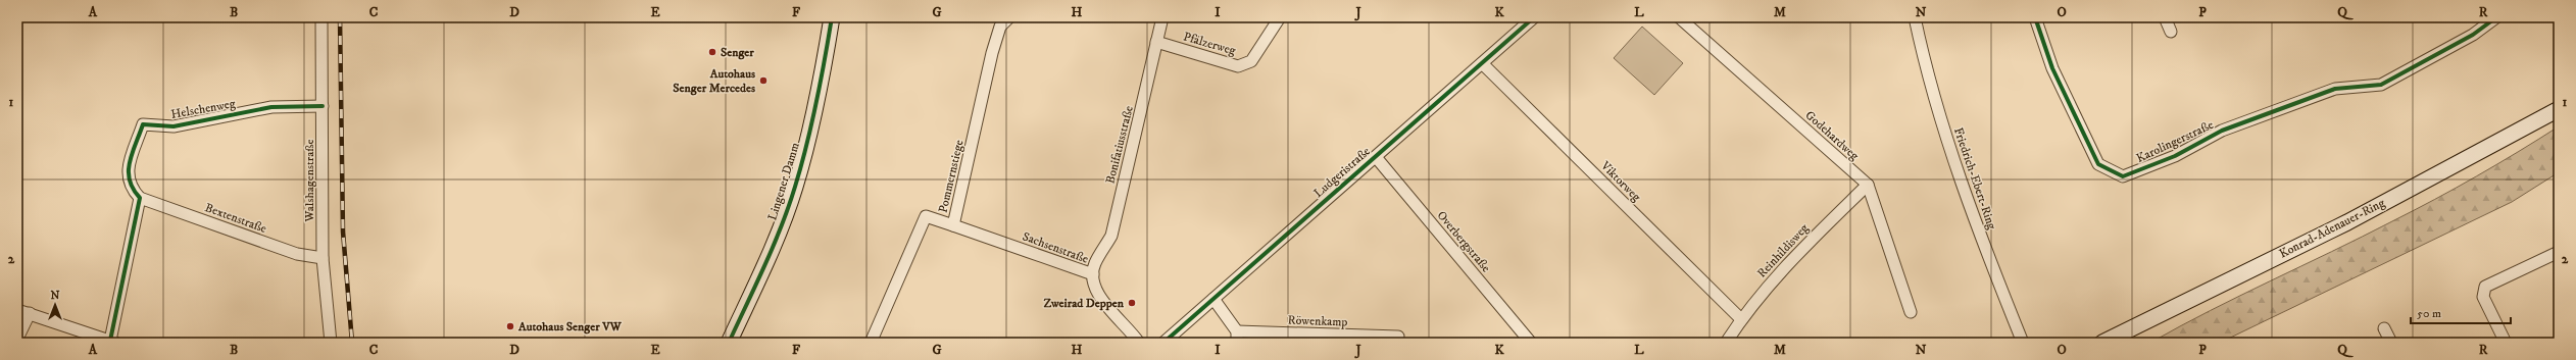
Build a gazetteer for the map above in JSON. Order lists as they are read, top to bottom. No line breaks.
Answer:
{"streets":{"main road":["Lingener Damm","Konrad-Adenauer-Ring"],"street":["Pfälzerweg","Helschenweg","Godehardweg","Karolingerstraße","Bonifatiusstraße","Ludgeristraße","Pommernstiege","Friedrich-Ebert-Ring","Walshagenstraße","Viktorweg","Bextenstraße","Overbergstraße","Sachsenstraße","Reinhildisweg","Röwenkamp"]},"crossings":[["Pfälzerweg","Bonifatiusstraße"],["Helschenweg","Walshagenstraße"],["Helschenweg","Bextenstraße"],["Godehardweg","Reinhildisweg"],["Bonifatiusstraße","Sachsenstraße"],["Ludgeristraße","Viktorweg"],["Ludgeristraße","Overbergstraße"],["Ludgeristraße","Röwenkamp"],["Pommernstiege","Sachsenstraße"],["Walshagenstraße","Bextenstraße"],["Viktorweg","Reinhildisweg"]],"places":["Senger","Autohaus Senger Mercedes","Zweirad Deppen","Autohaus Senger VW"],"scale_bar":"50 m","north":"top","grid":{"columns":["A","B","C","D","E","F","G","H","I","J","K","L","M","N","O","P","Q","R"],"rows":["1","2"]}}
